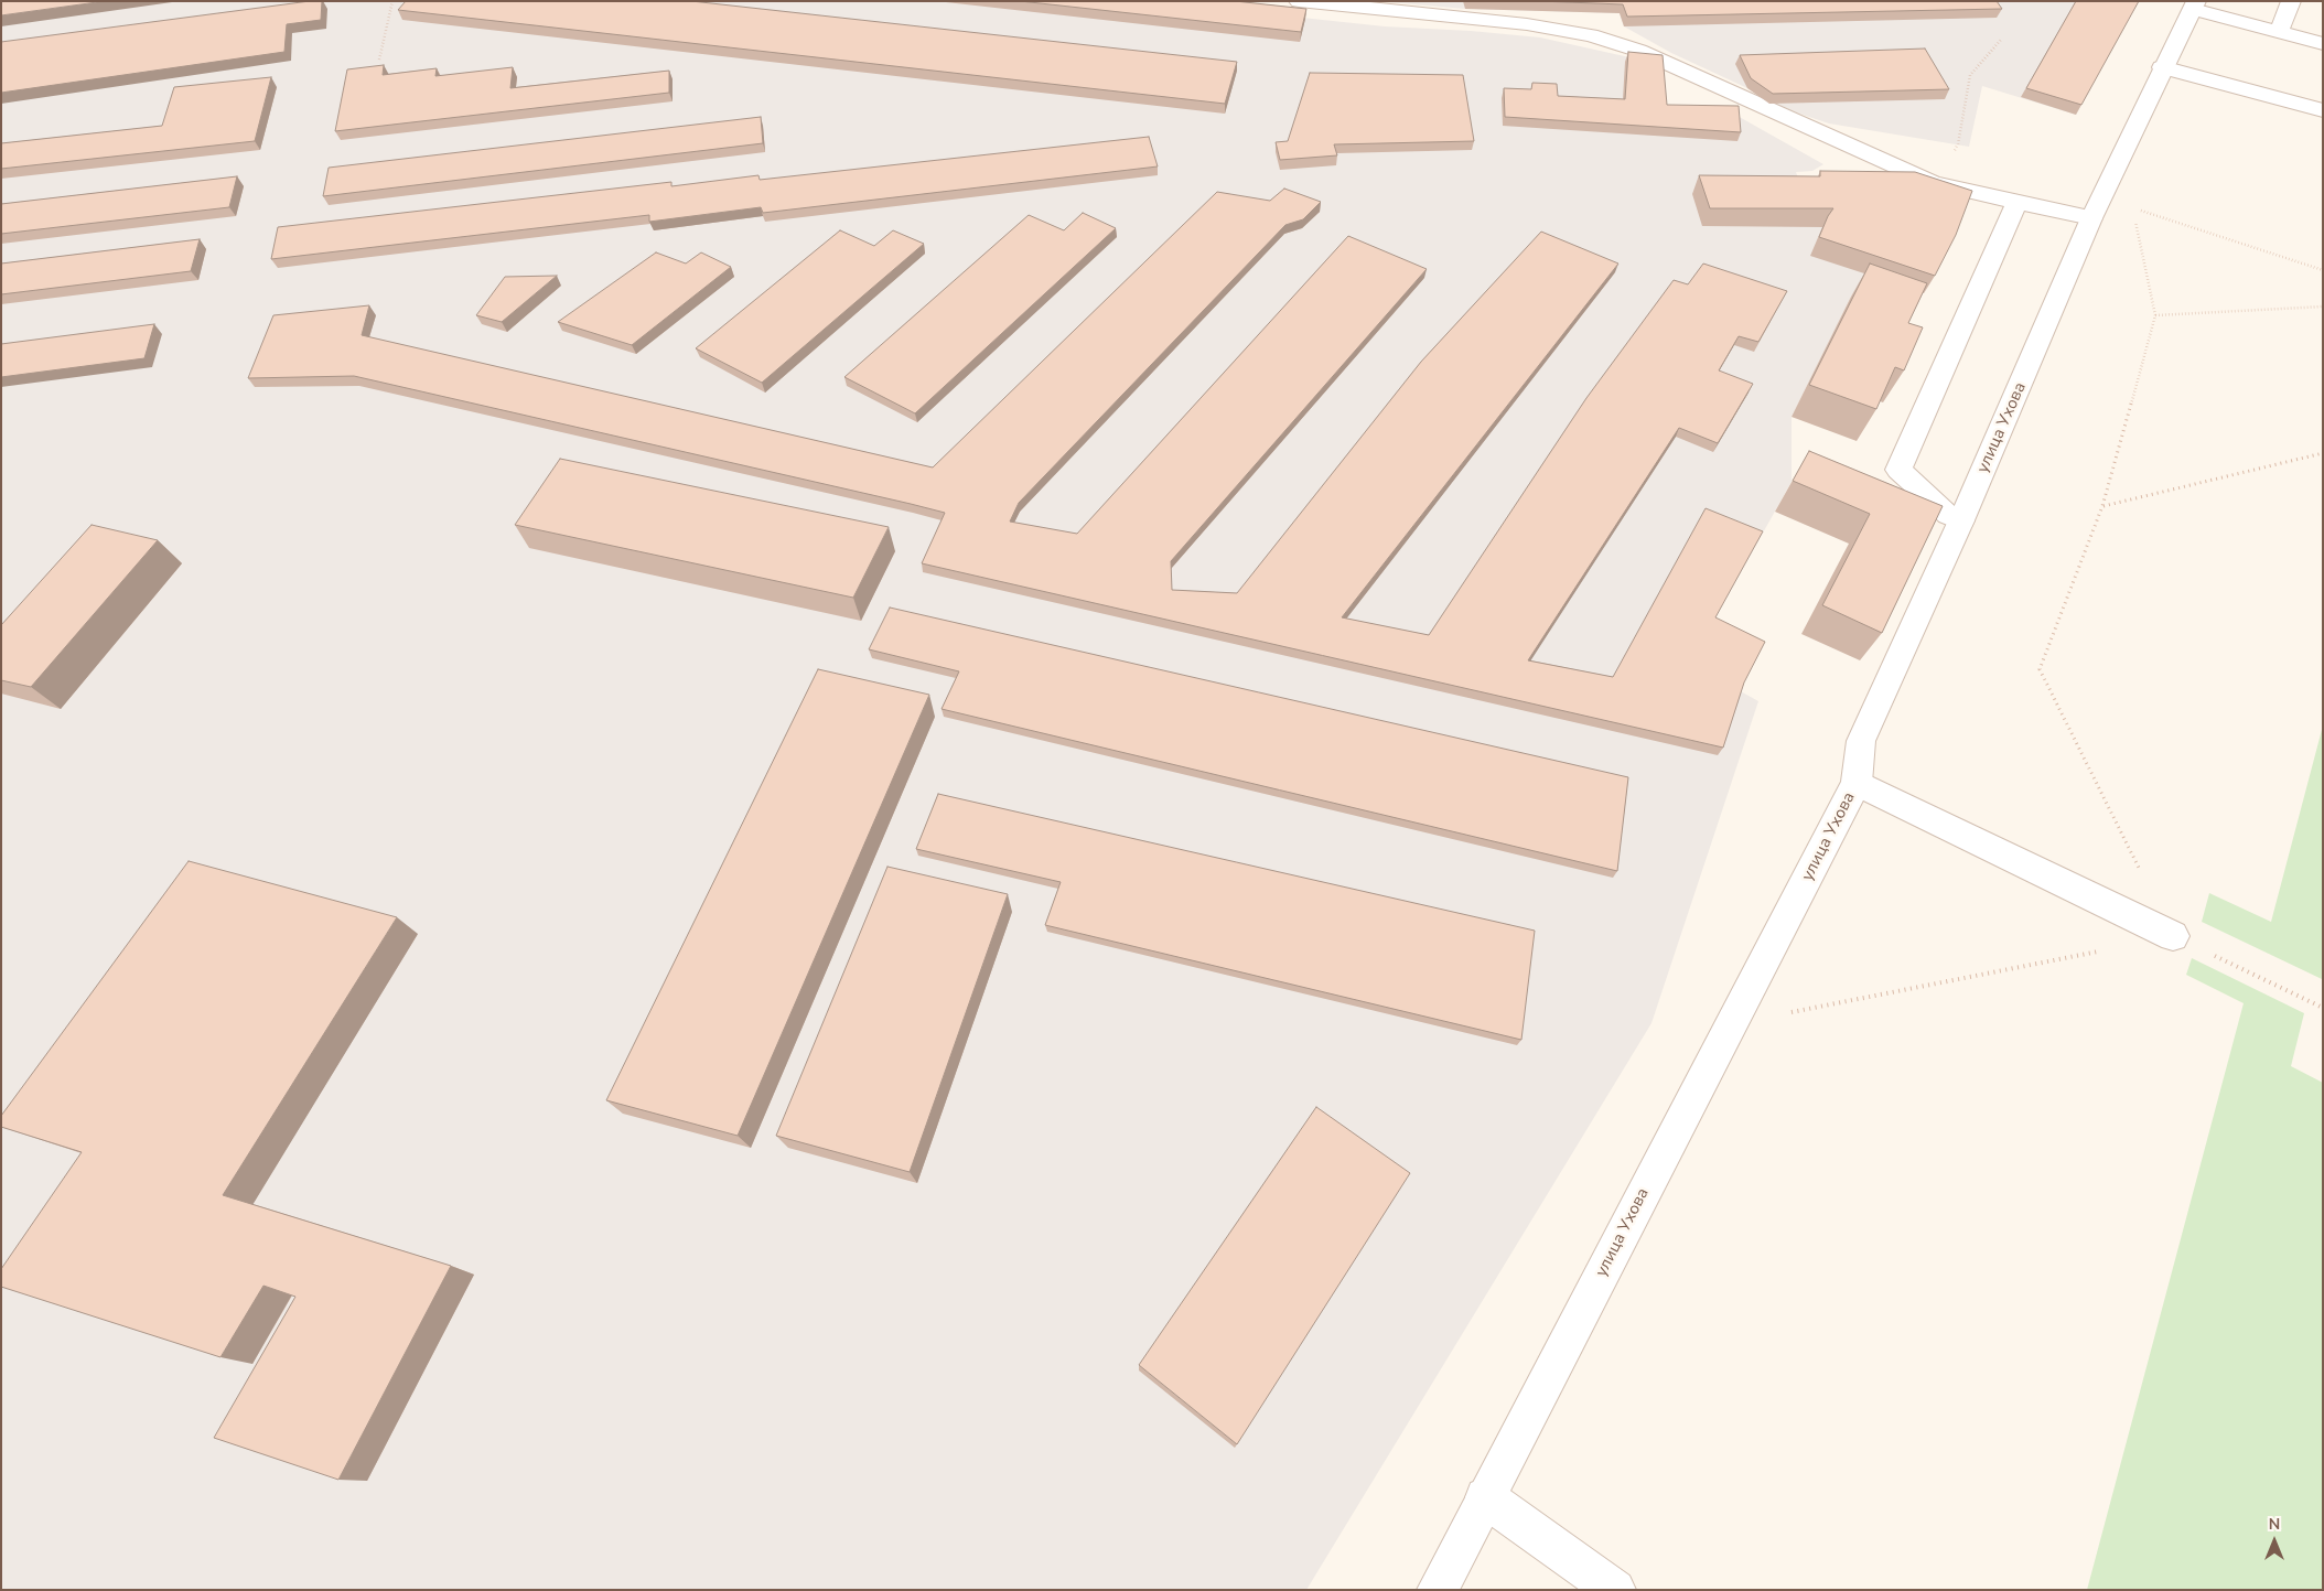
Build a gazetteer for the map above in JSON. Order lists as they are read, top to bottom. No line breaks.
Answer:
{"streets":{"street":["улица Ухова"]},"north":"top"}
